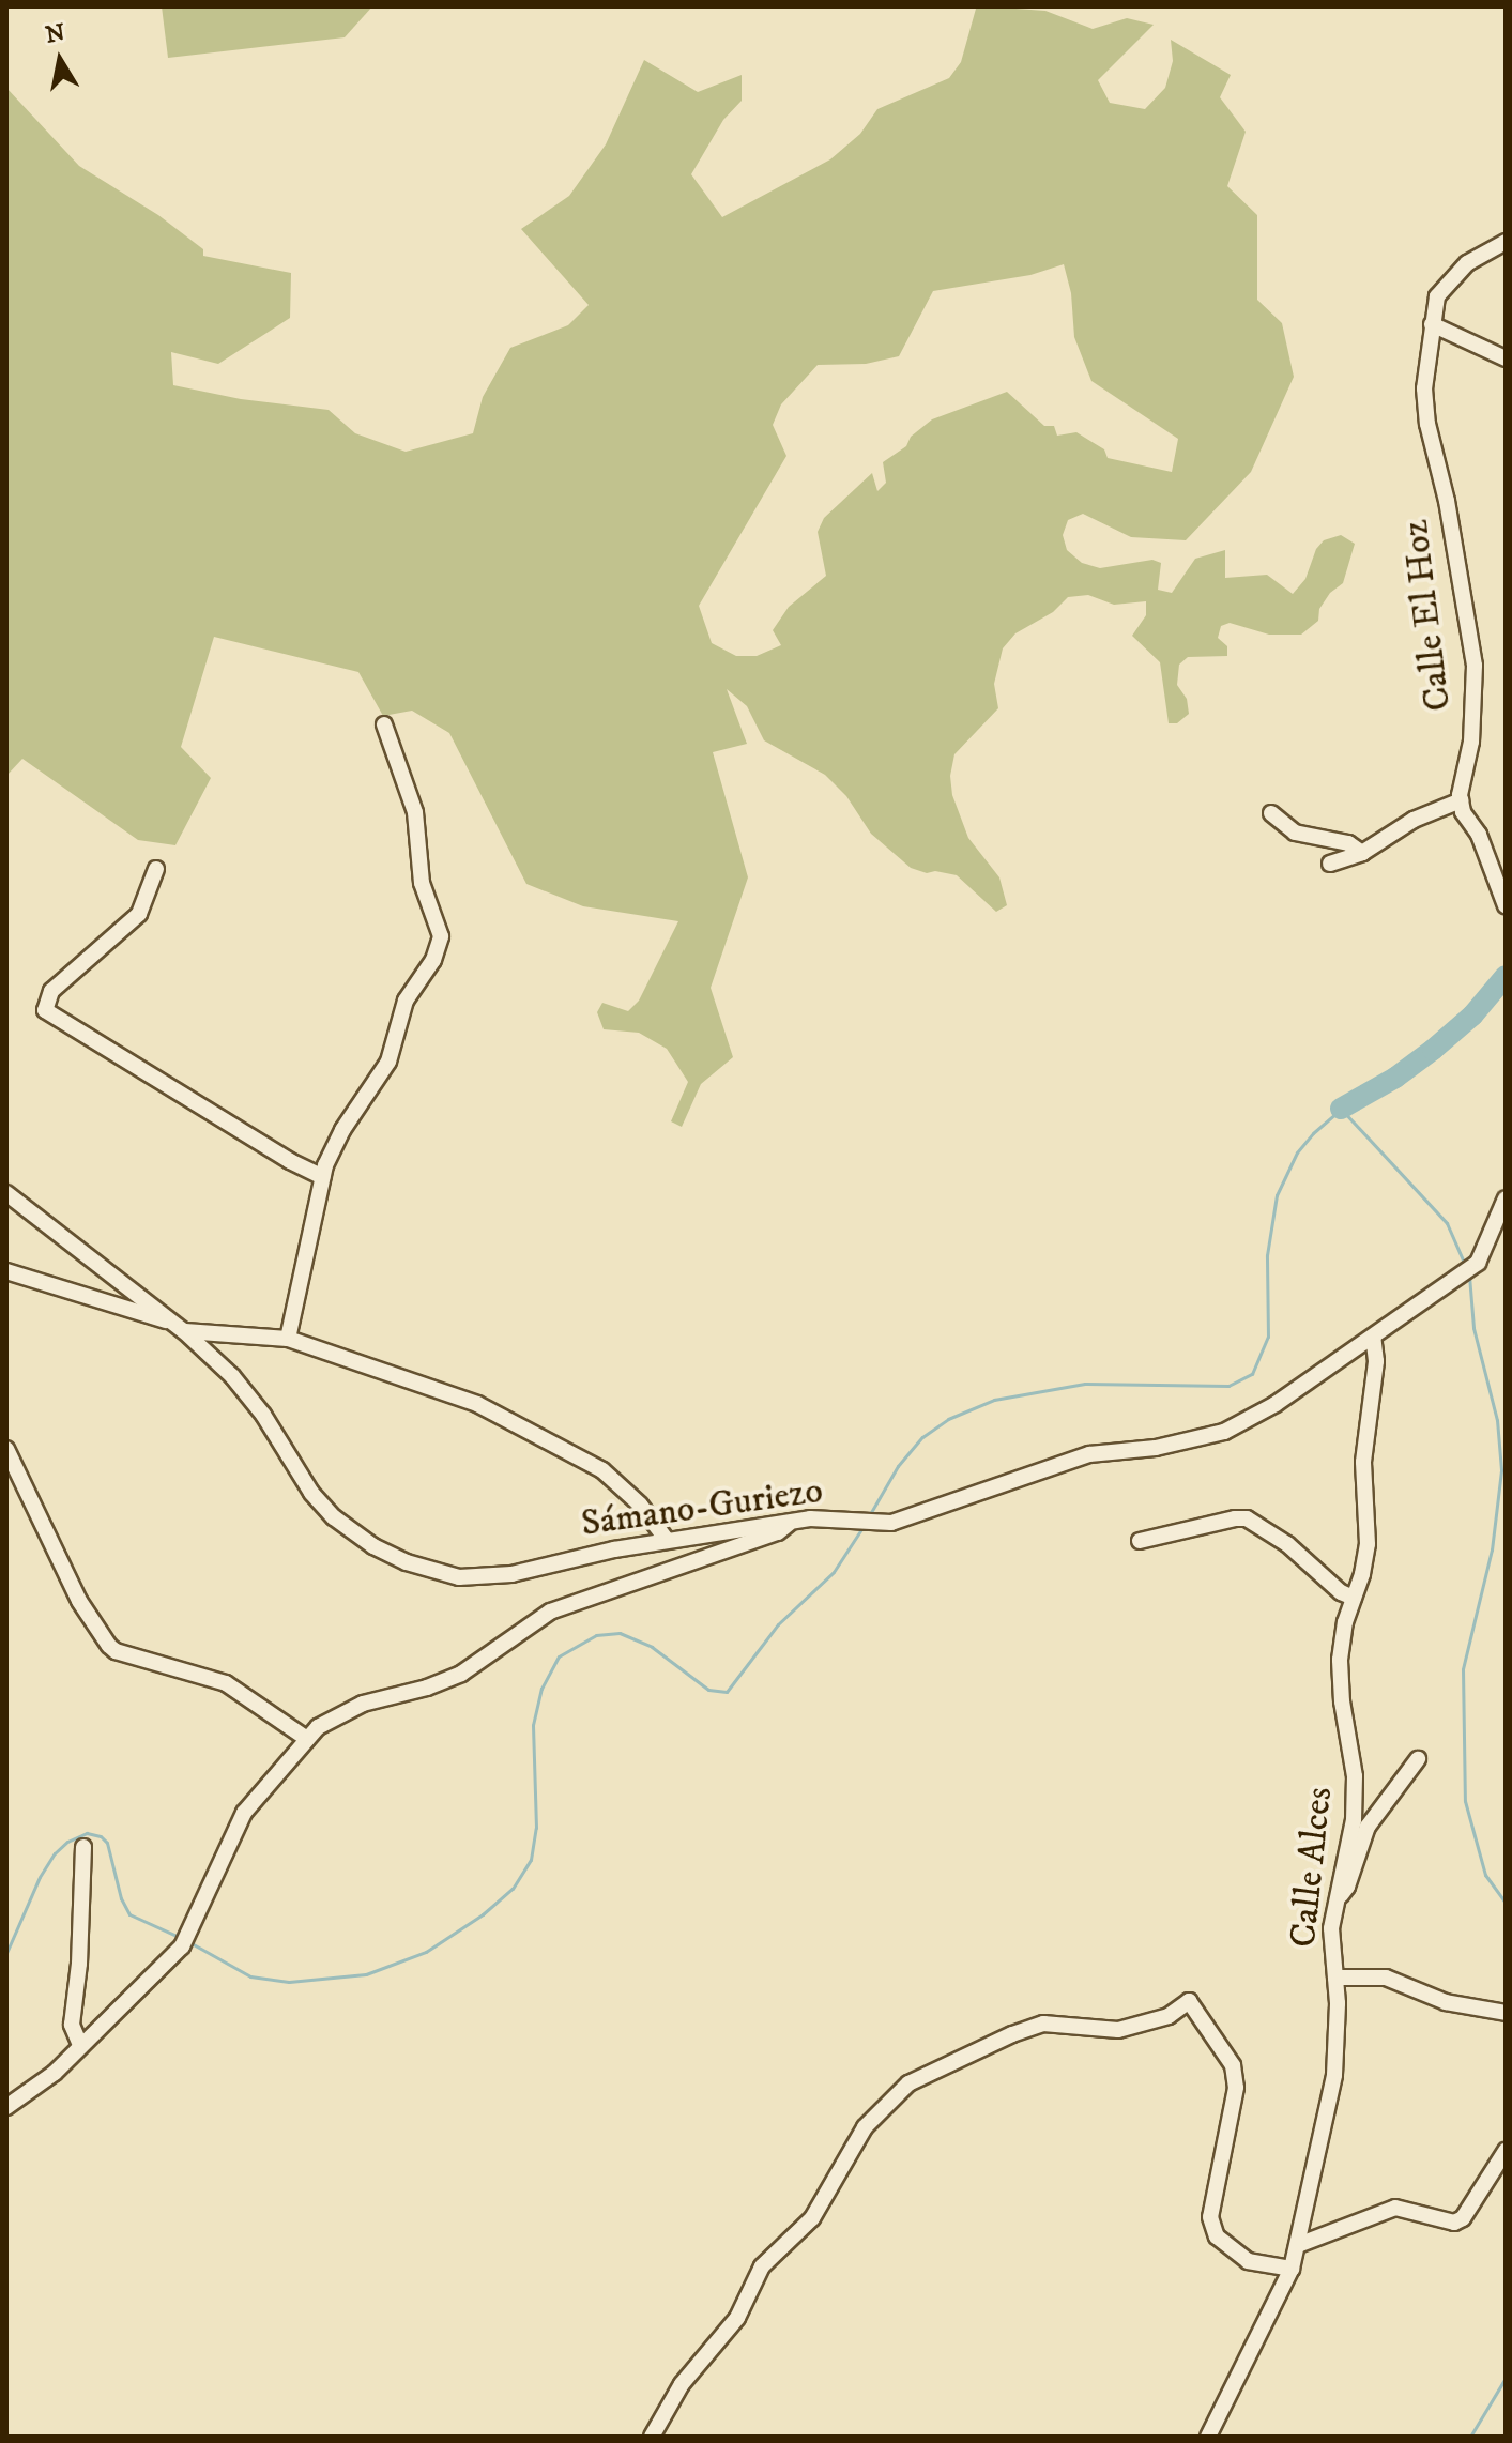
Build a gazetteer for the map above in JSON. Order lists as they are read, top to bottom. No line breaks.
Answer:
{"streets":{"street":["Calle El Hoz","Sámano-Guriezo","Calle Alces"]},"crossings":[["Sámano-Guriezo","Calle Alces"]],"north":"top"}
